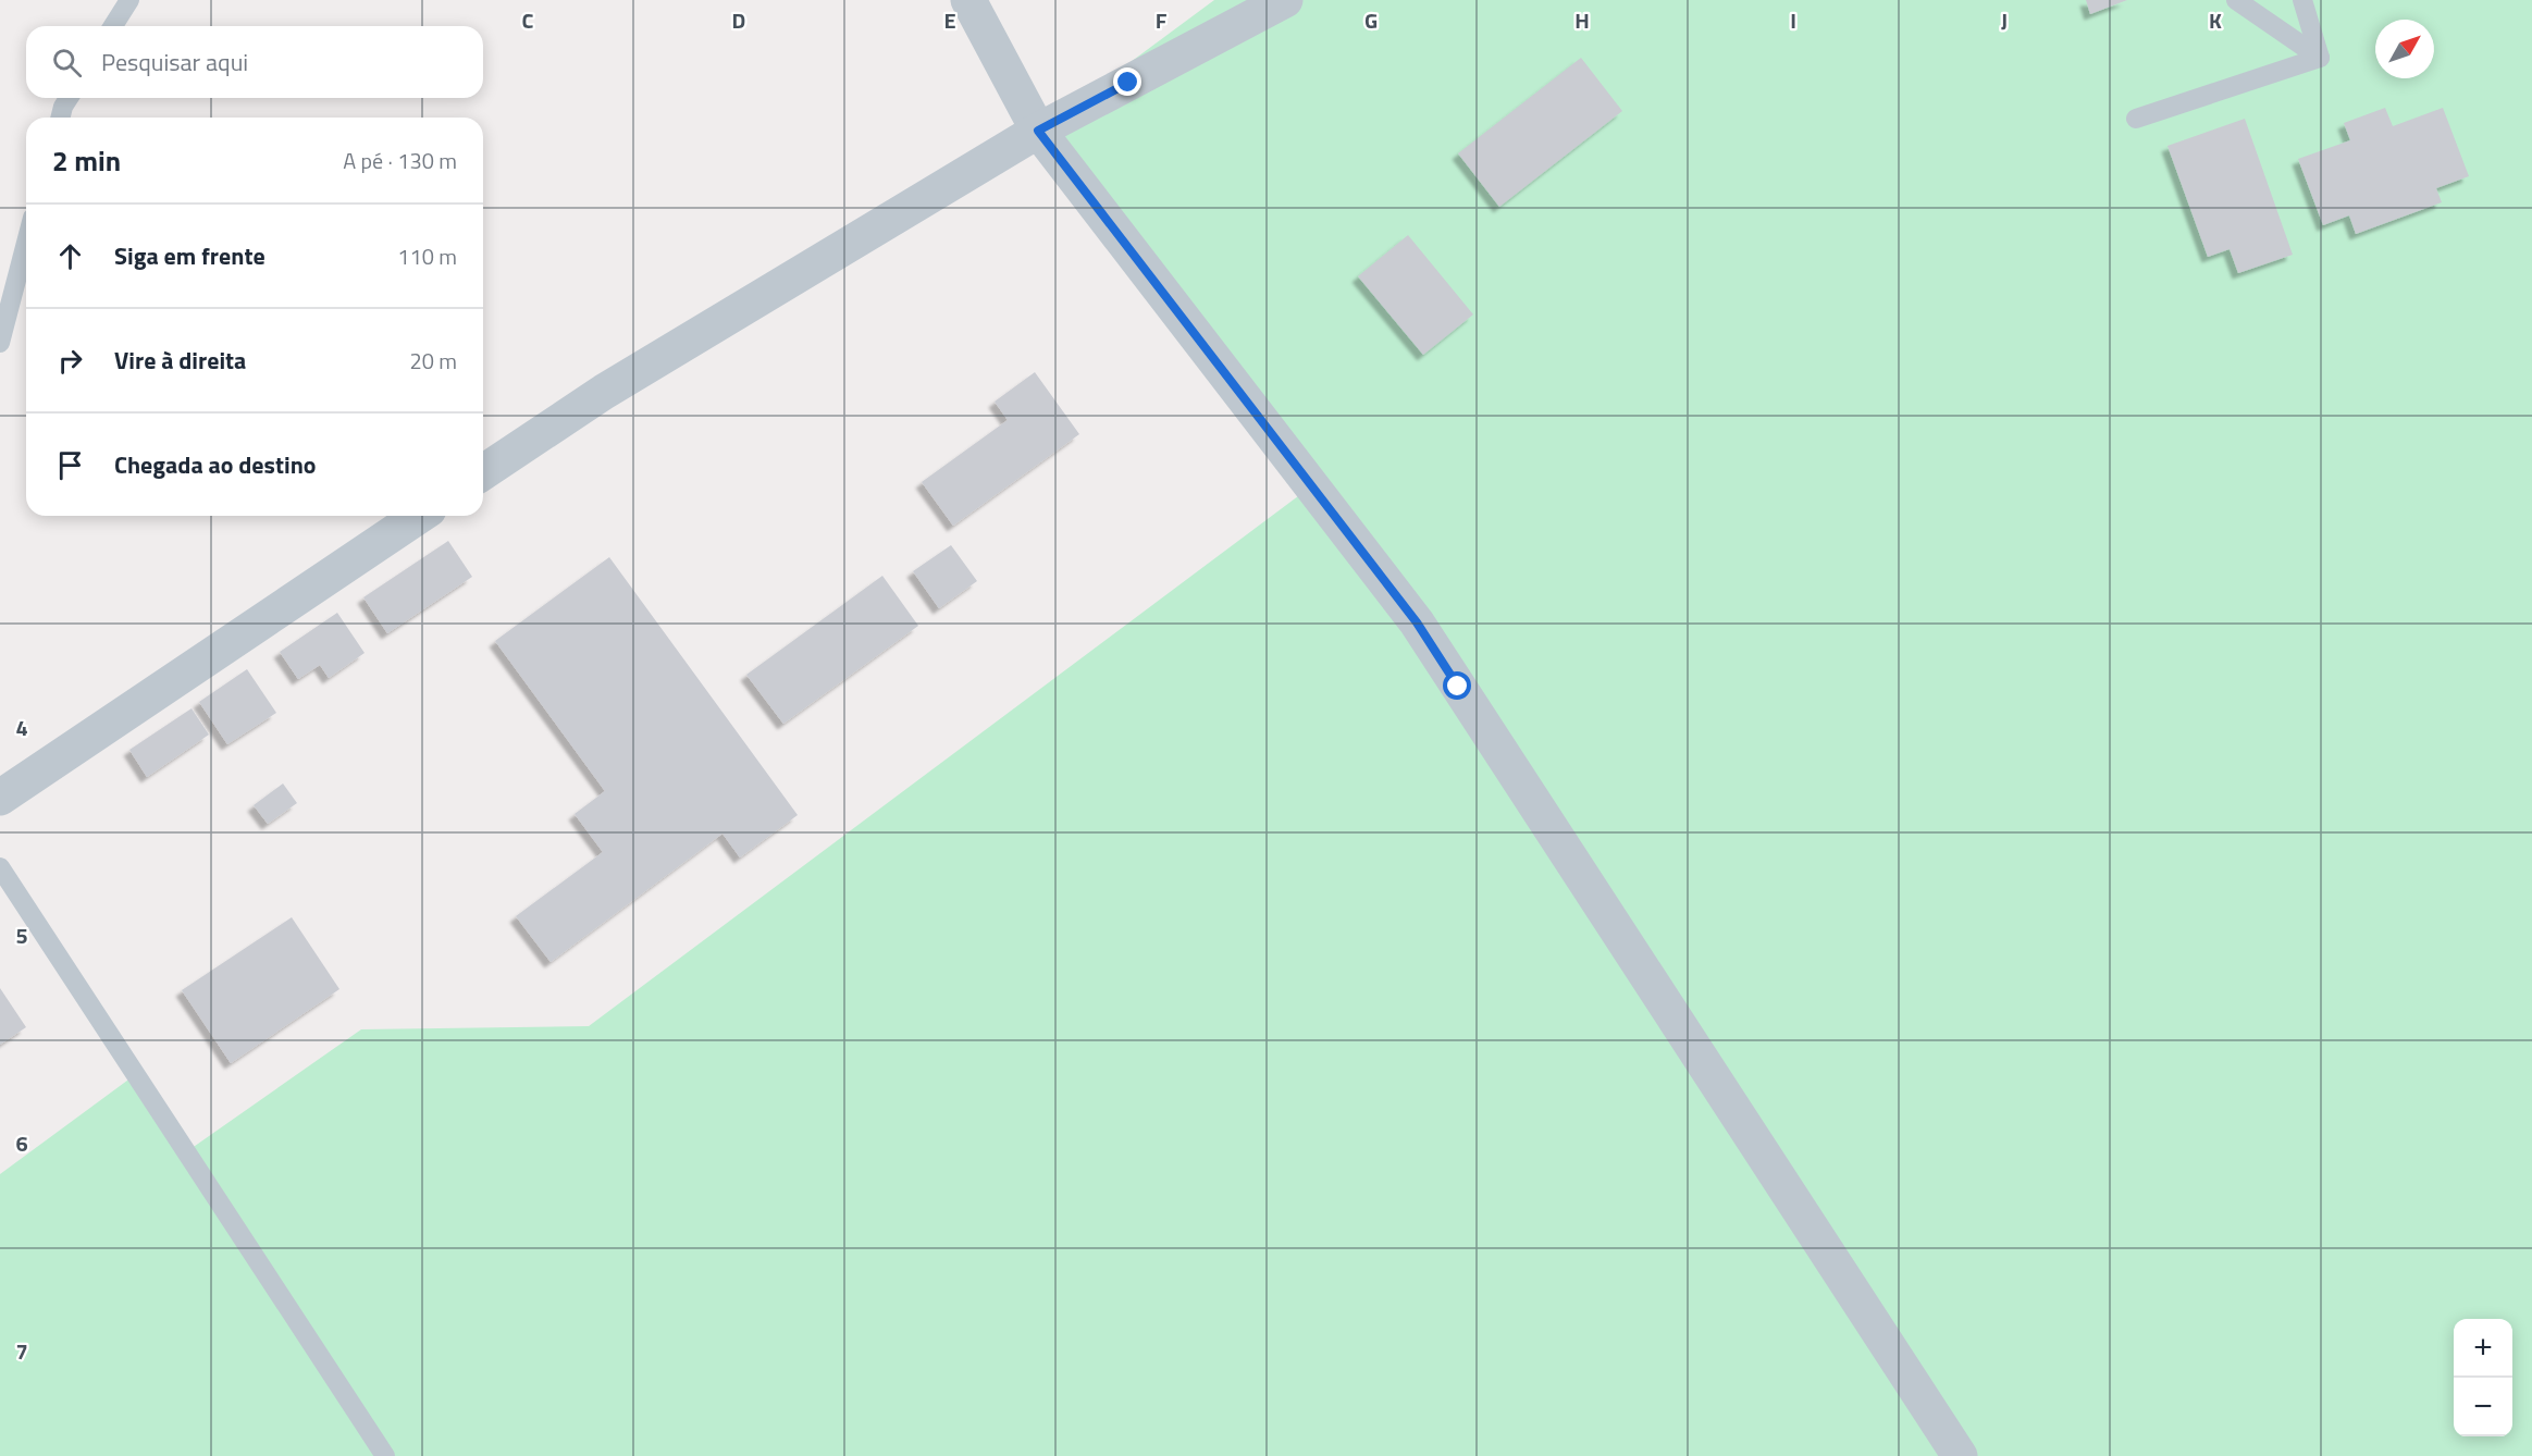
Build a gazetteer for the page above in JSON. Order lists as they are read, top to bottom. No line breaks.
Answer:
{"north":"top right","page":{"search":"Pesquisar aqui","heading":["2 min","A pé · 130 m"],"list":[["Siga em frente","110 m"],["Vire à direita","20 m"],"Chegada ao destino"],"map_buttons":["+","−"]},"grid":{"columns":["C","D","E","F","G","H","I","J","K"],"rows":["4","5","6","7"]}}
